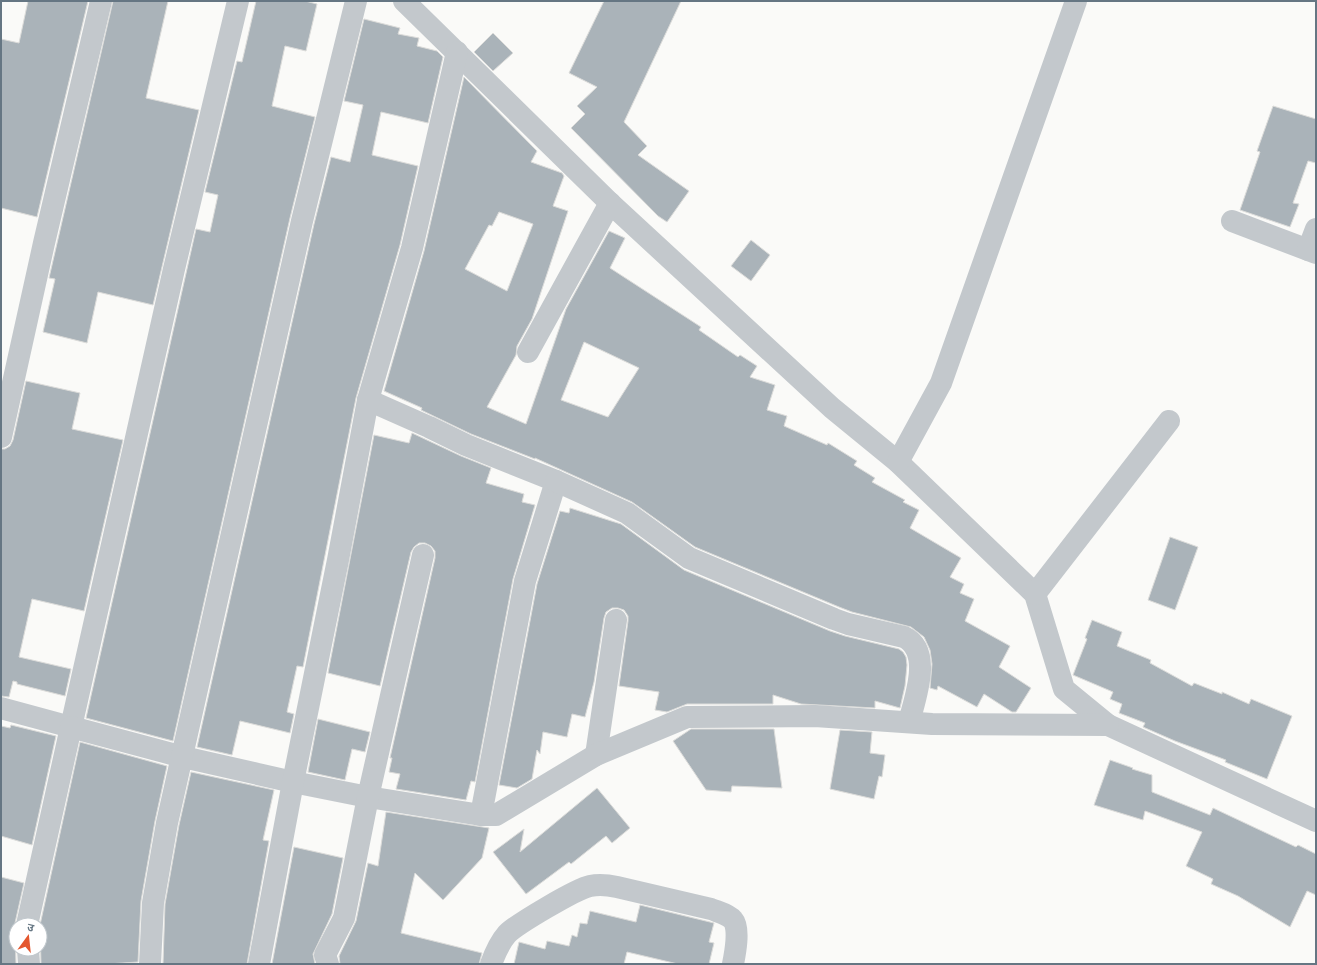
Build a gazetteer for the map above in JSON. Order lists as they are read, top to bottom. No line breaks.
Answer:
{"north":"top"}
